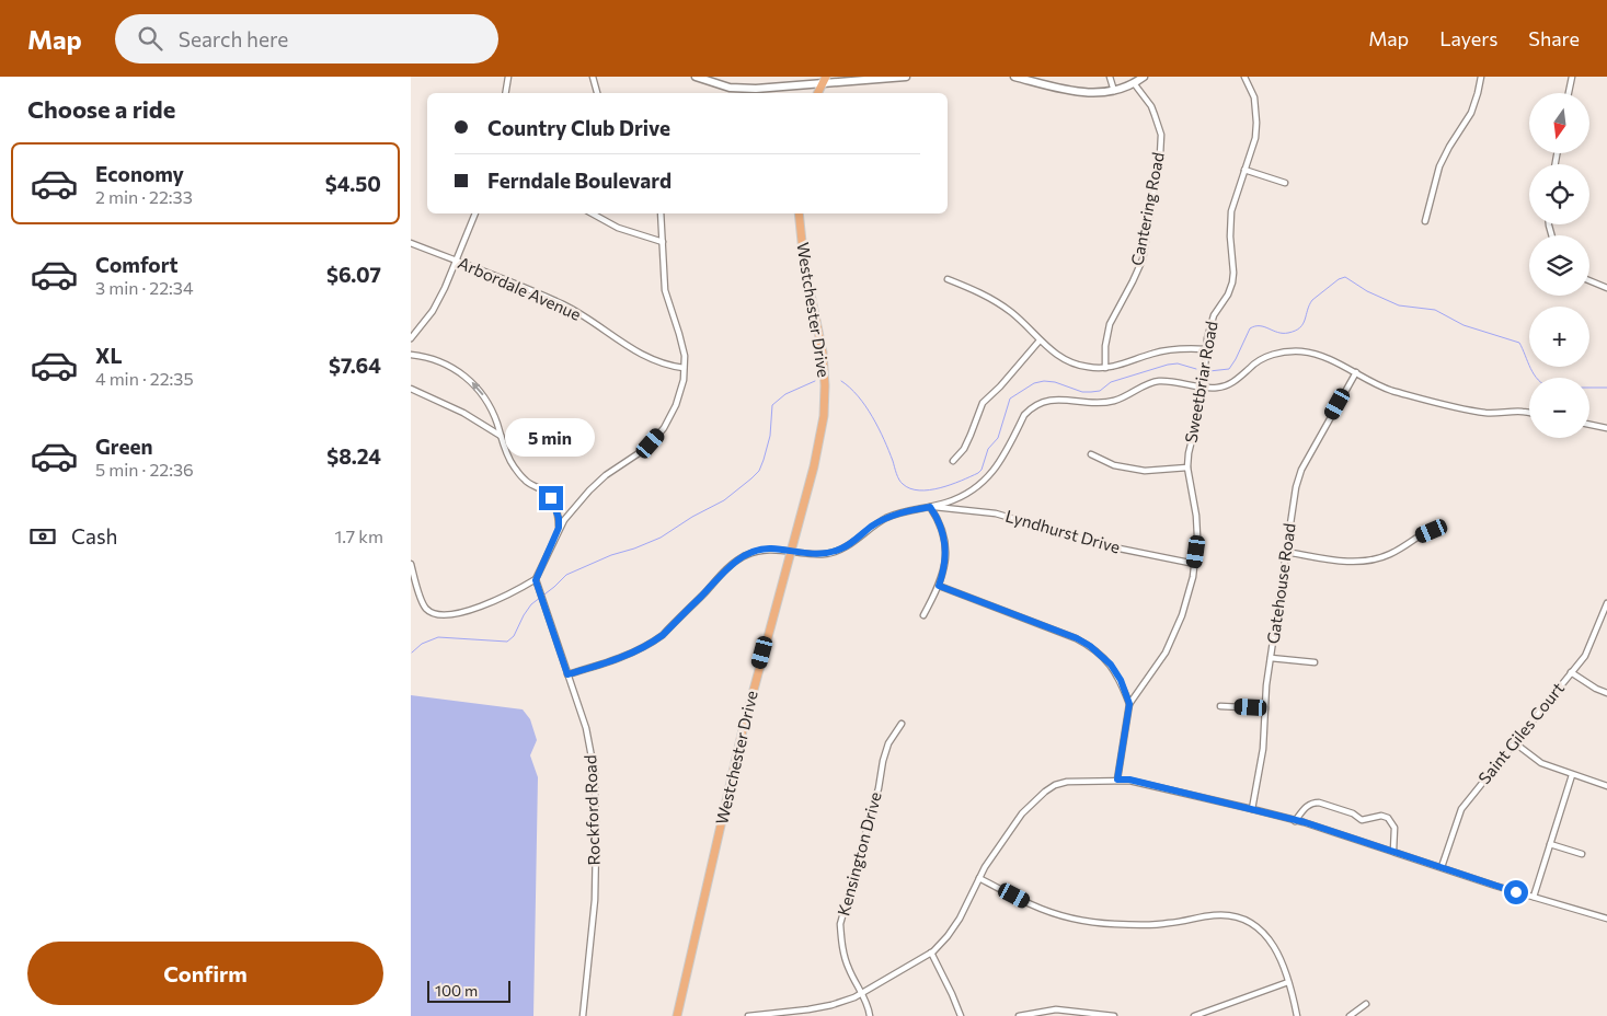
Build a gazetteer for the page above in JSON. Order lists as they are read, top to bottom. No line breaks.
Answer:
{"streets":{"main road":["Westchester Drive"],"street":["Cantering Road","Arbordale Avenue","Sweetbriar Road","Lyndhurst Drive","Gatehouse Road","Saint Giles Court","Rockford Road","Kensington Drive"]},"crossings":[["Sweetbriar Road","Lyndhurst Drive"]],"scale_bar":"100 m","north":"bottom","page":{"header":"Map","search":"Search here","nav":["Map","Layers","Share"],"heading":"Choose a ride","map_buttons":["+","−"],"banner":["Country Club Drive","Ferndale Boulevard"],"list":[{"name":"Economy","note":"2 min · 22:33","value":"$4.50"},{"name":"Comfort","note":"3 min · 22:34","value":"$6.07"},{"name":"XL","note":"4 min · 22:35","value":"$7.64"},{"name":"Green","note":"5 min · 22:36","value":"$8.24"}],"bubble":"5 min","pay":["Cash","1.7 km"],"buttons":"Confirm","scale":"100 m"}}
